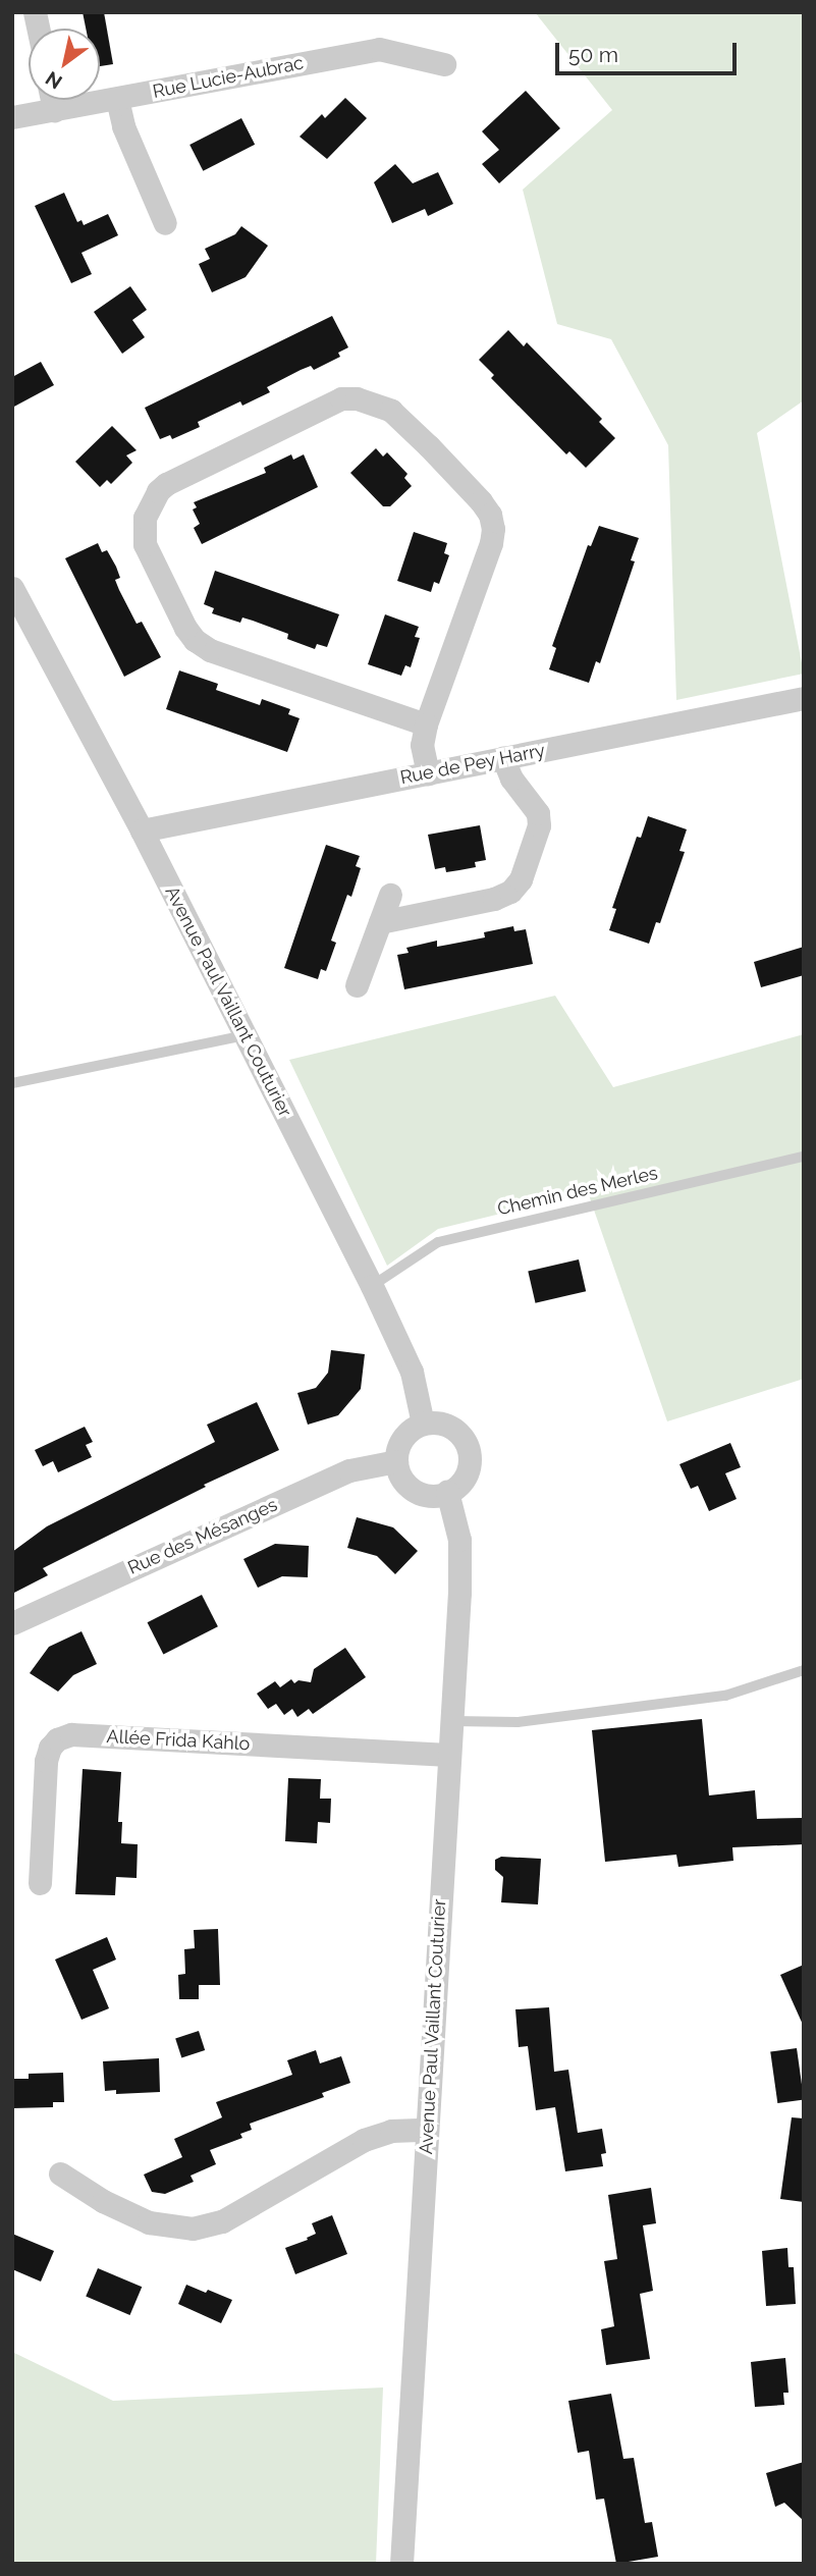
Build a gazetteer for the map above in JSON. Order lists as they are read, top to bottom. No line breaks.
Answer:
{"streets":{"street":["Rue Lucie-Aubrac","Rue de Pey Harry","Avenue Paul Vaillant Couturier","Rue des Mésanges","Allée Frida Kahlo"],"lane":["Chemin des Merles"]},"crossings":[["Rue de Pey Harry","Avenue Paul Vaillant Couturier"],["Avenue Paul Vaillant Couturier","Chemin des Merles"],["Avenue Paul Vaillant Couturier","Rue des Mésanges"],["Avenue Paul Vaillant Couturier","Allée Frida Kahlo"]],"scale_bar":"50 m","north":"bottom left"}
